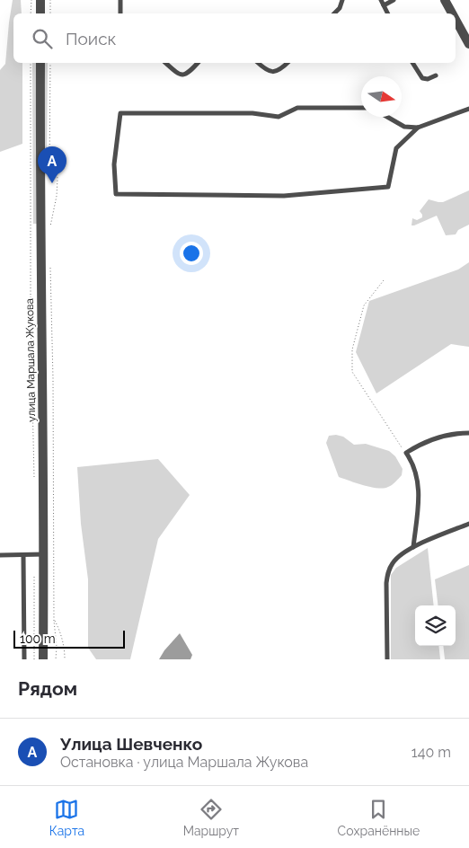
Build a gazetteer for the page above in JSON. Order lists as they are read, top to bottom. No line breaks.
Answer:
{"streets":{"street":["улица Маршала Жукова"]},"scale_bar":"100 m","north":"right","page":{"search":"Поиск","pins":"A","scale":"100 m","heading":"Рядом","list":[{"mark":"A","name":"Улица Шевченко","note":"Остановка · улица Маршала Жукова","value":"140 m"}],"nav":["Карта","Маршрут","Сохранённые"]}}
